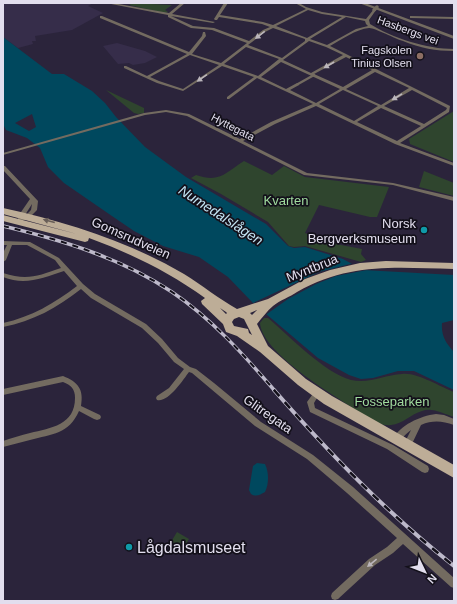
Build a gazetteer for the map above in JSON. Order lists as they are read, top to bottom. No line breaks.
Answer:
{"streets":{"main road":["Gomsrudveien","Myntbrua"],"street":["Hasbergs vei","Hyttegata","Glitregata"]},"crossings":[["Gomsrudveien","Myntbrua"]],"water":["Numedalslågen"],"parks":["Kvarten","Fosseparken"],"places":["Fagskolen Tinius Olsen","Norsk Bergverksmuseum","Lågdalsmuseet"],"north":"bottom right"}
